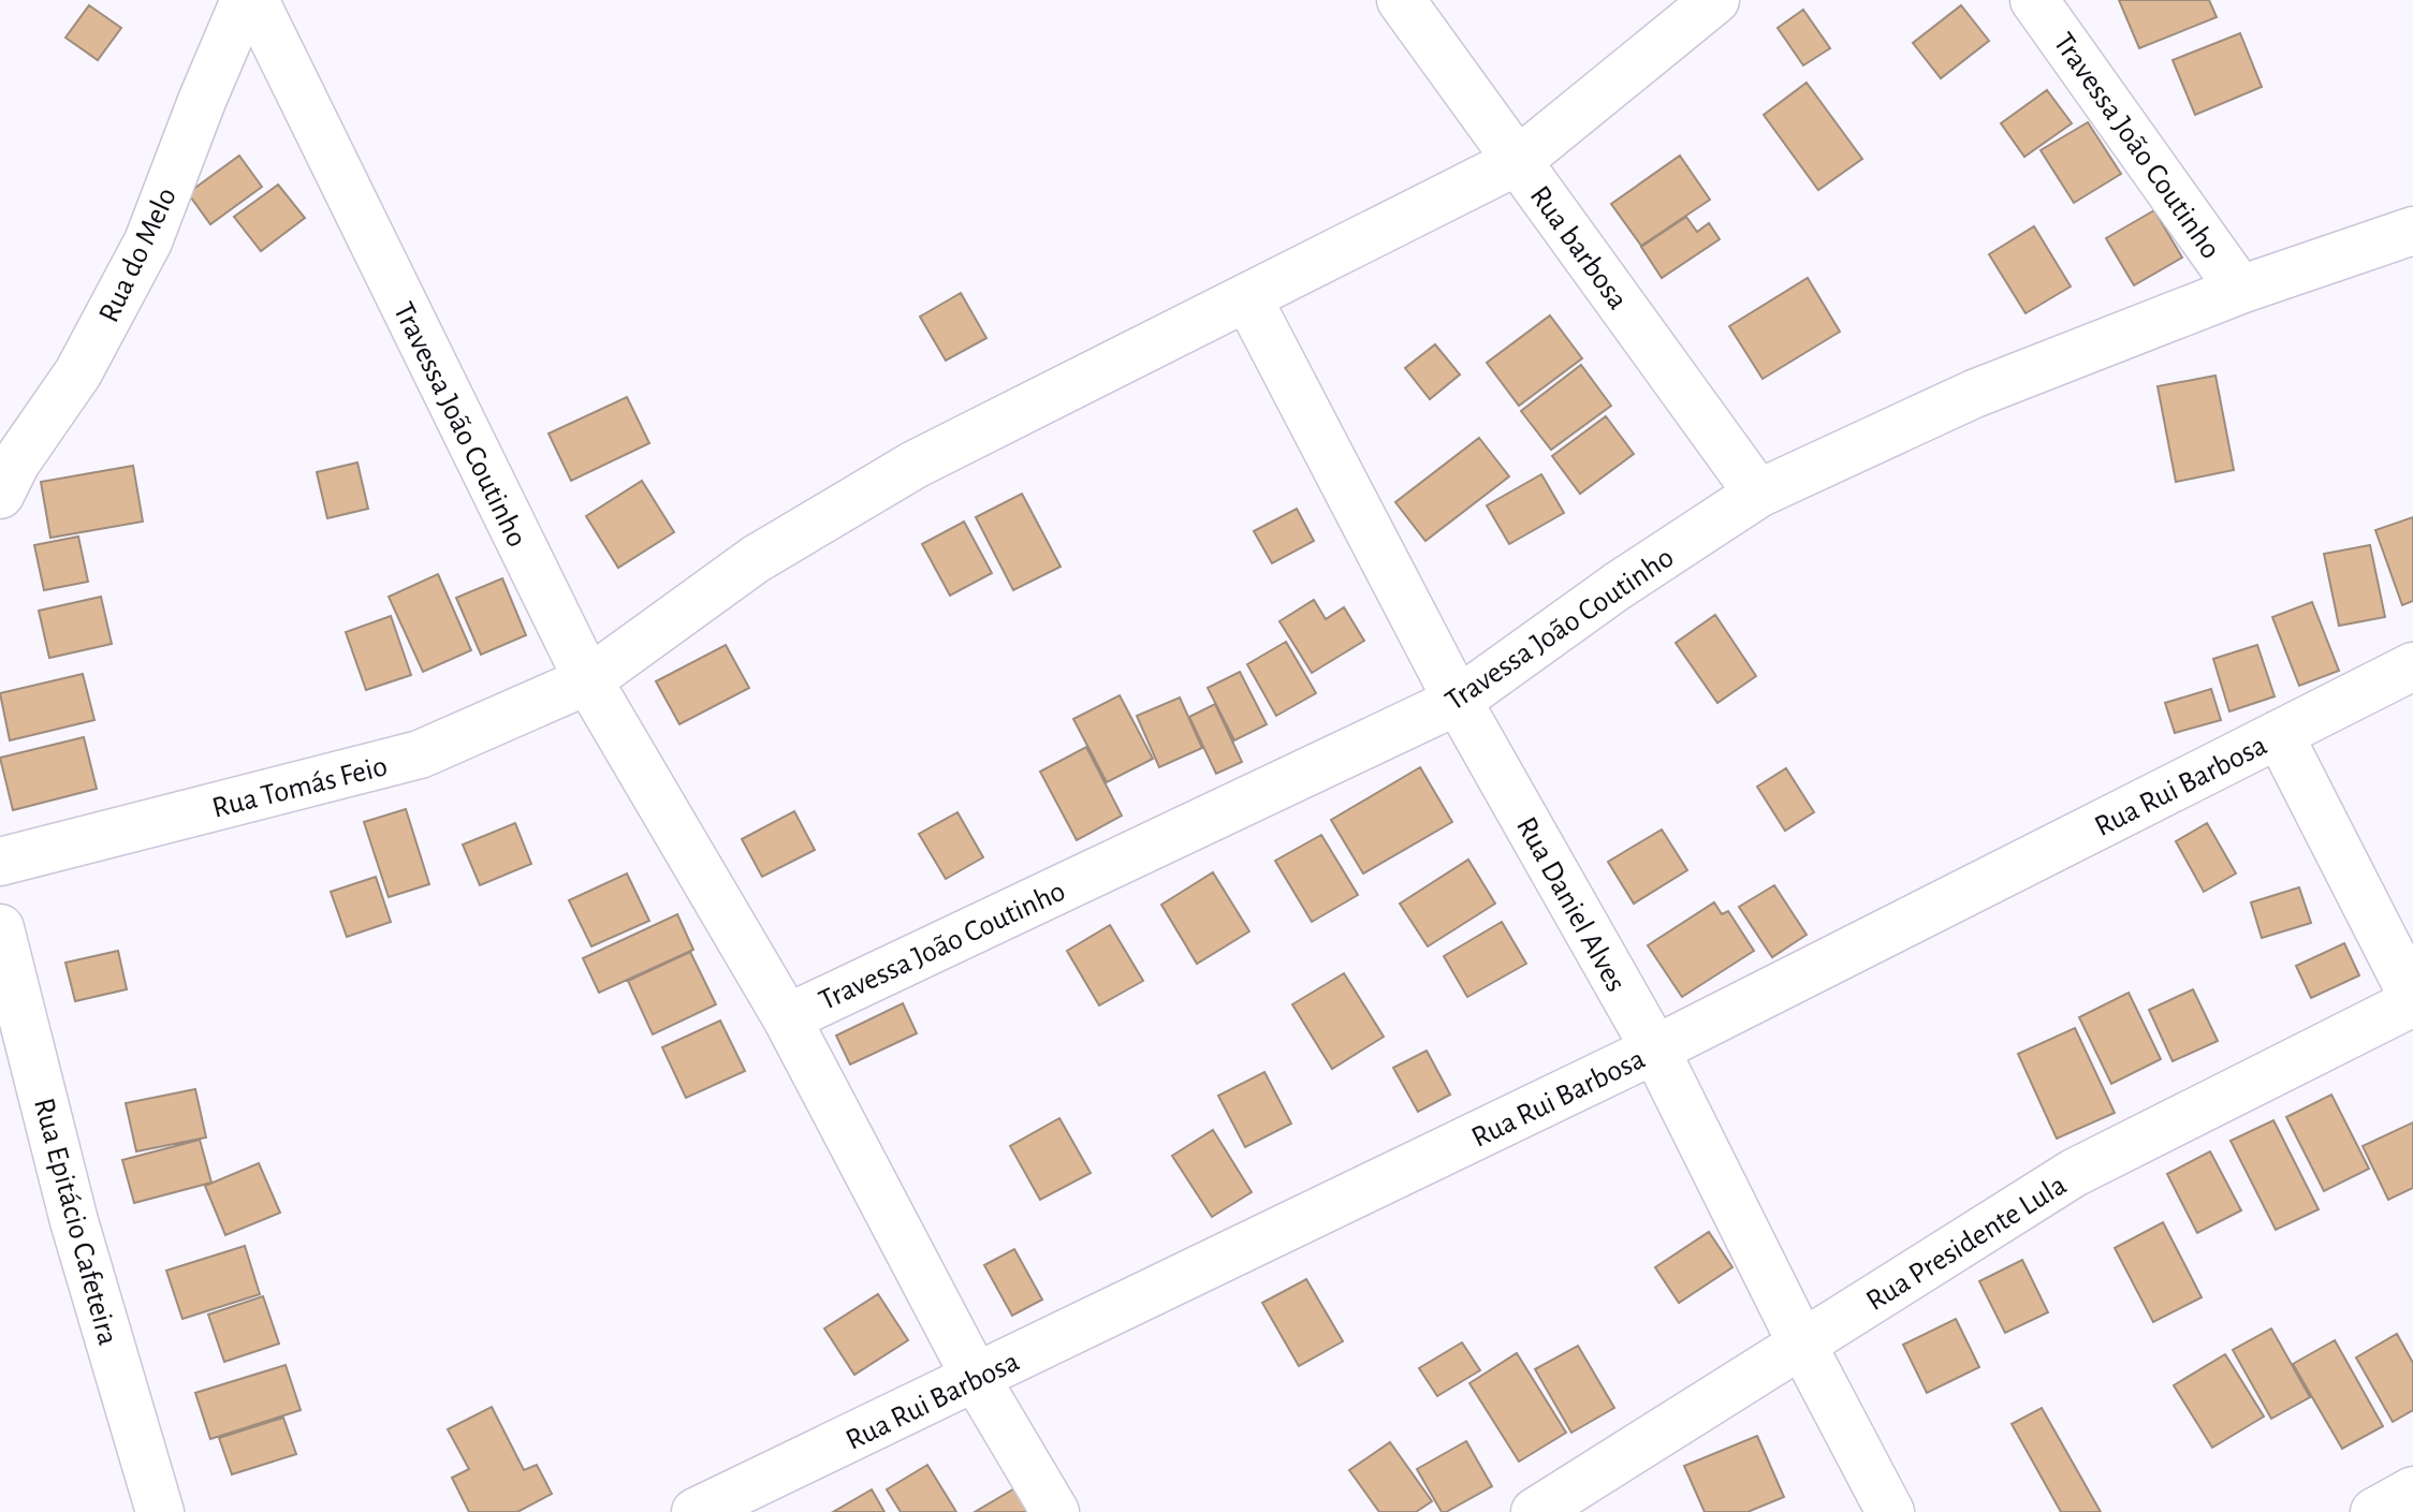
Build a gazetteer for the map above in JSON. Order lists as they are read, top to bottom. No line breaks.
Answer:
{"streets":{"street":["Travessa João Coutinho","Rua barbosa","Rua do Melo","Rua Rui Barbosa","Rua Tomás Feio","Rua Daniel Alves","Rua Epitácio Cafeteira","Rua Presidente Lula"]},"crossings":[["Travessa João Coutinho","Rua barbosa"],["Travessa João Coutinho","Rua Rui Barbosa"],["Travessa João Coutinho","Rua Tomás Feio"],["Travessa João Coutinho","Rua Daniel Alves"],["Rua barbosa","Rua Tomás Feio"],["Rua Rui Barbosa","Rua Daniel Alves"],["Rua Tomás Feio","Rua Daniel Alves"],["Rua Daniel Alves","Rua Presidente Lula"]]}
